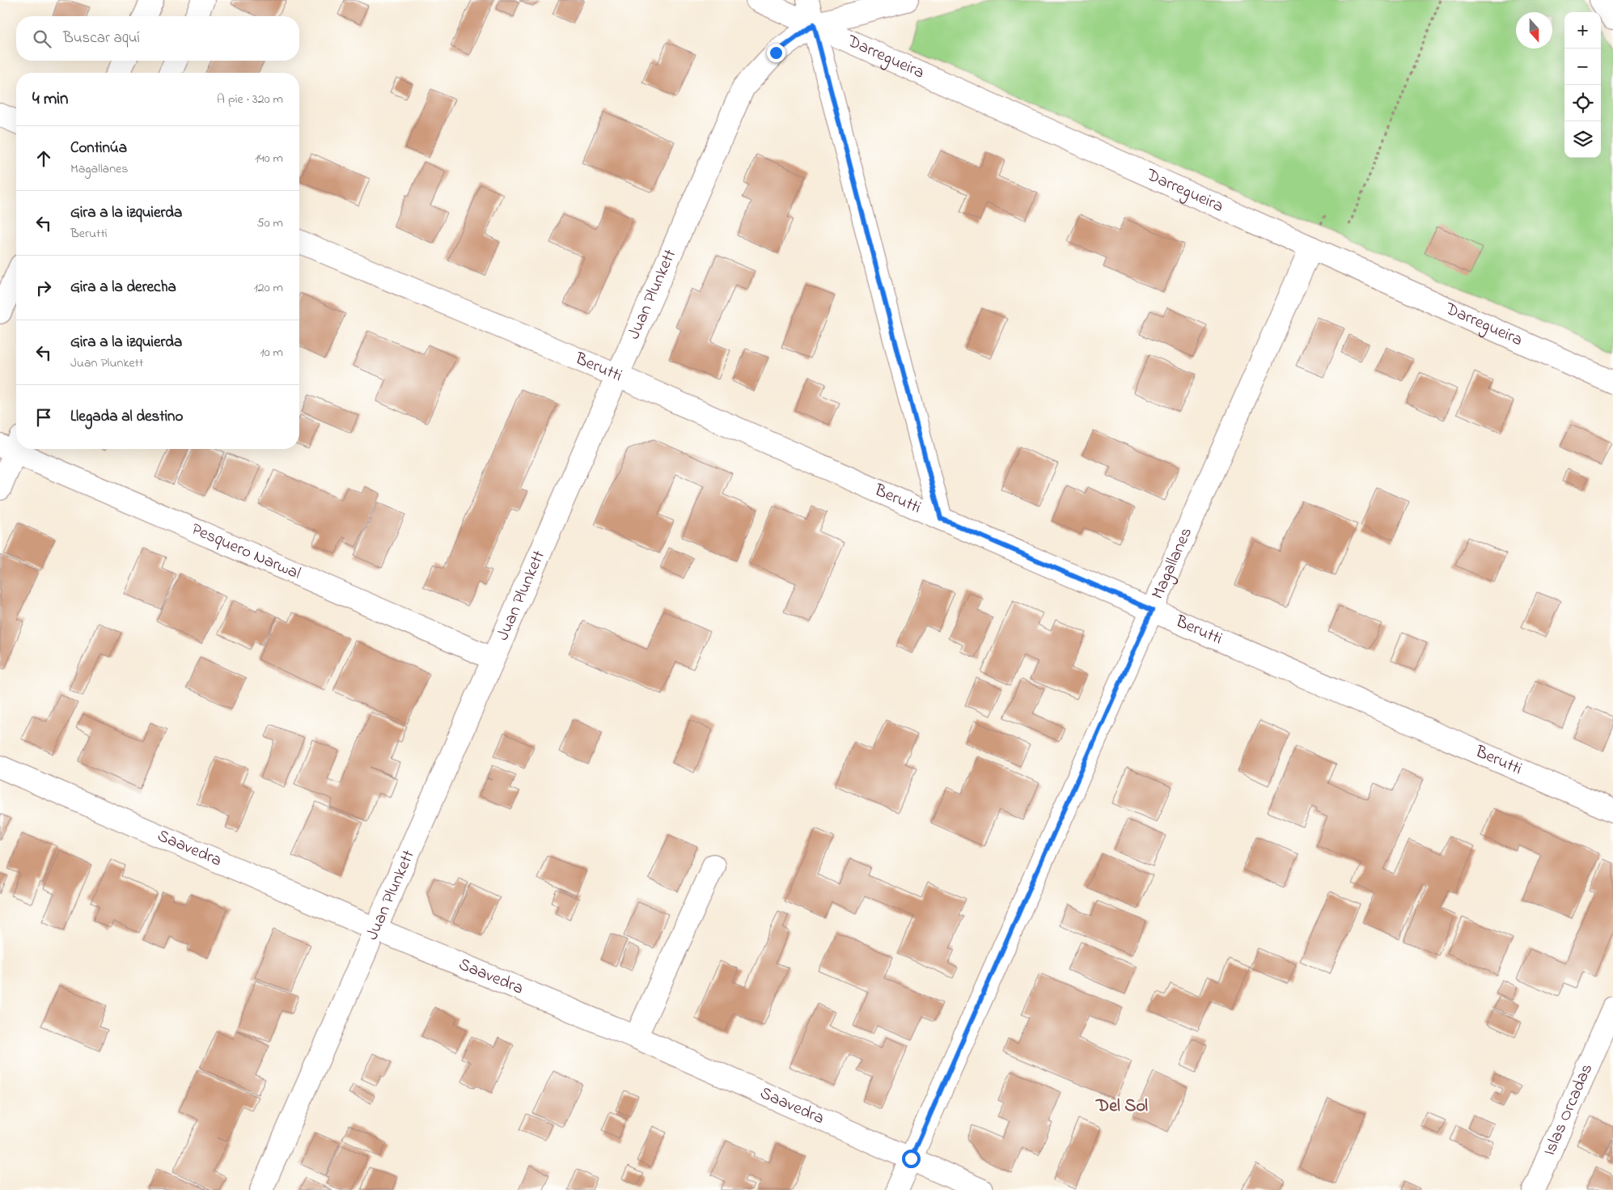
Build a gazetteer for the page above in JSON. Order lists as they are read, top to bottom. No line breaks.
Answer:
{"streets":{"street":["Darregueira","Juan Plunkett","Berutti","Pesquero Narwal","Magallanes","Saavedra","Islas Orcadas"]},"crossings":[["Darregueira","Juan Plunkett"],["Darregueira","Magallanes"],["Juan Plunkett","Berutti"],["Juan Plunkett","Pesquero Narwal"],["Juan Plunkett","Saavedra"],["Berutti","Magallanes"],["Magallanes","Saavedra"]],"districts":["Del Sol"],"north":"bottom","page":{"map_buttons":["+","−"],"search":"Buscar aquí","heading":["4 min","A pie · 320 m"],"list":[["Continúa","Magallanes","140 m"],["Gira a la izquierda","Berutti","50 m"],["Gira a la derecha","120 m"],["Gira a la izquierda","Juan Plunkett","10 m"],"Llegada al destino"]}}
